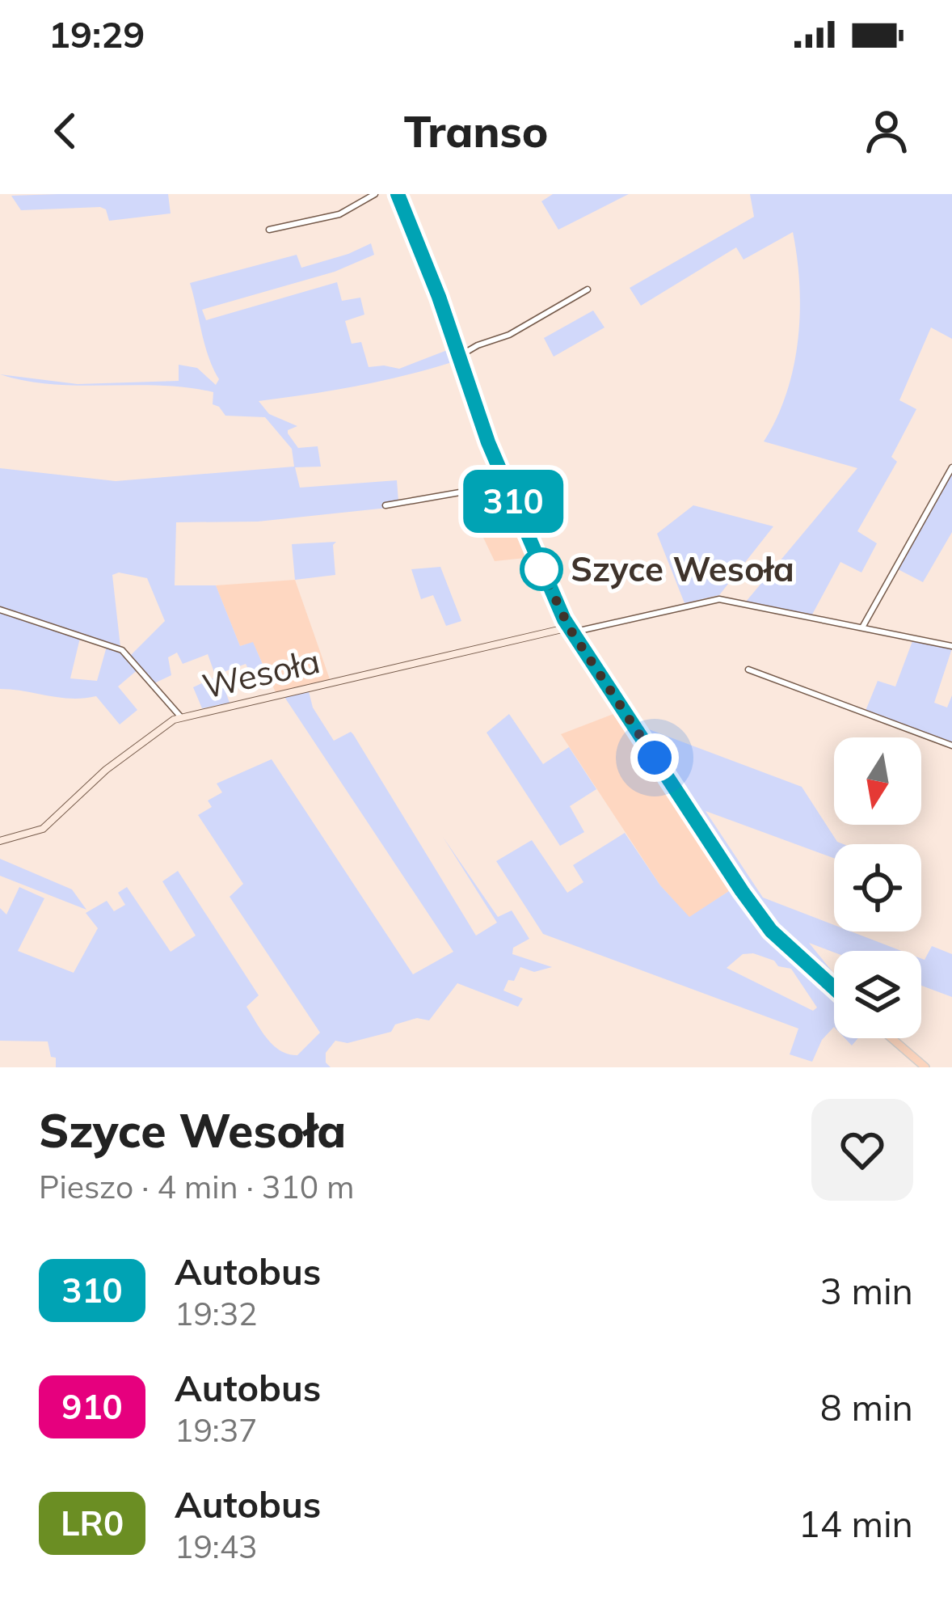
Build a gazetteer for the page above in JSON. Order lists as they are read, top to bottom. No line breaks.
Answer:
{"streets":{"street":["Wesoła"]},"places":["Szyce Wesoła"],"lines":["bus line 310"],"north":"bottom","page":{"status":"19:29","header":"Transo","on_map":"310","heading":["Szyce Wesoła","Pieszo · 4 min · 310 m"],"list":[{"mark":"310","name":"Autobus","note":"19:32","value":"3 min"},{"mark":"910","name":"Autobus","note":"19:37","value":"8 min"},{"mark":"LR0","name":"Autobus","note":"19:43","value":"14 min"}]}}
